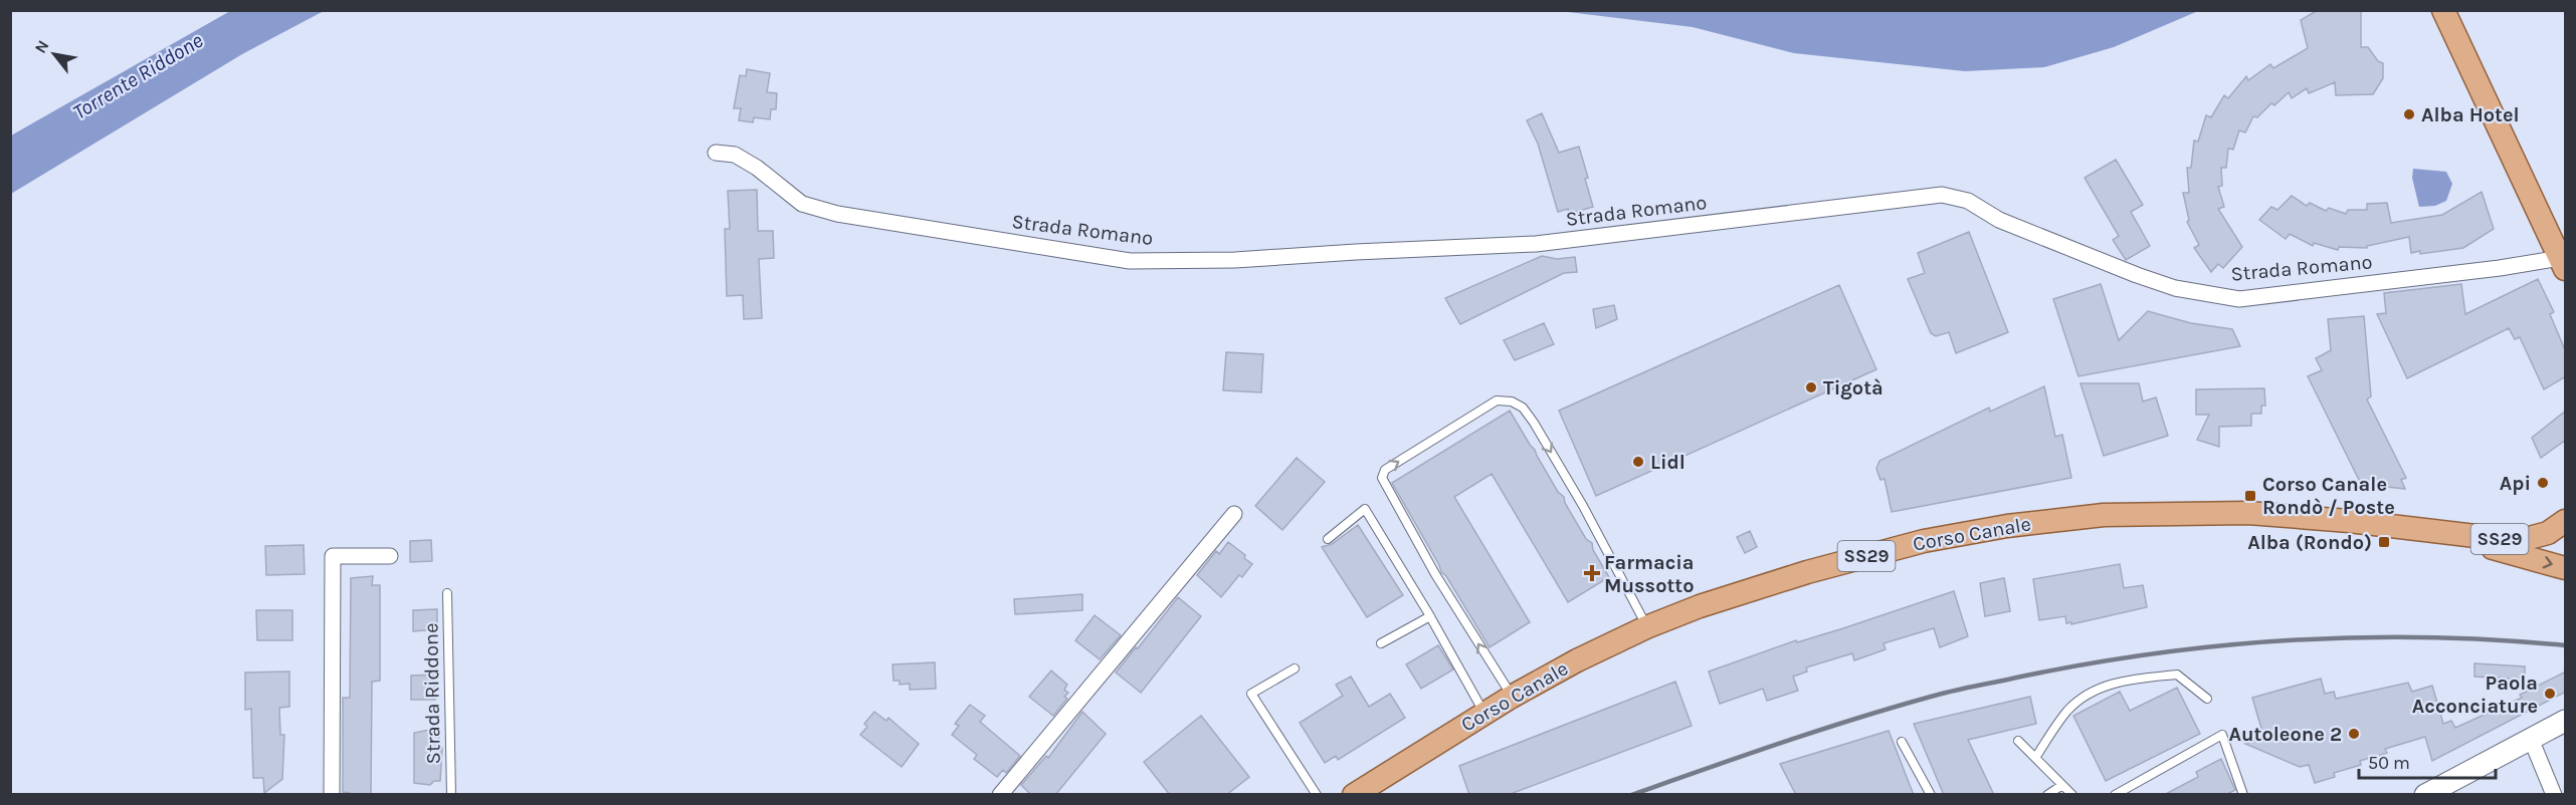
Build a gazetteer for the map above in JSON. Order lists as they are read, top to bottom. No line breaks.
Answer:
{"streets":{"main road":["Corso Canale","SS29"],"street":["Strada Romano"],"lane":["Strada Riddone"]},"water":["Torrente Riddone"],"places":{"other":["Alba Hotel","Tigotà","Lidl","Api","Paola Acconciature","Autoleone 2"],"transit":["Corso Canale Rondò / Poste","Alba (Rondo)"],"health":["Farmacia Mussotto"]},"scale_bar":"50 m","north":"top left"}
